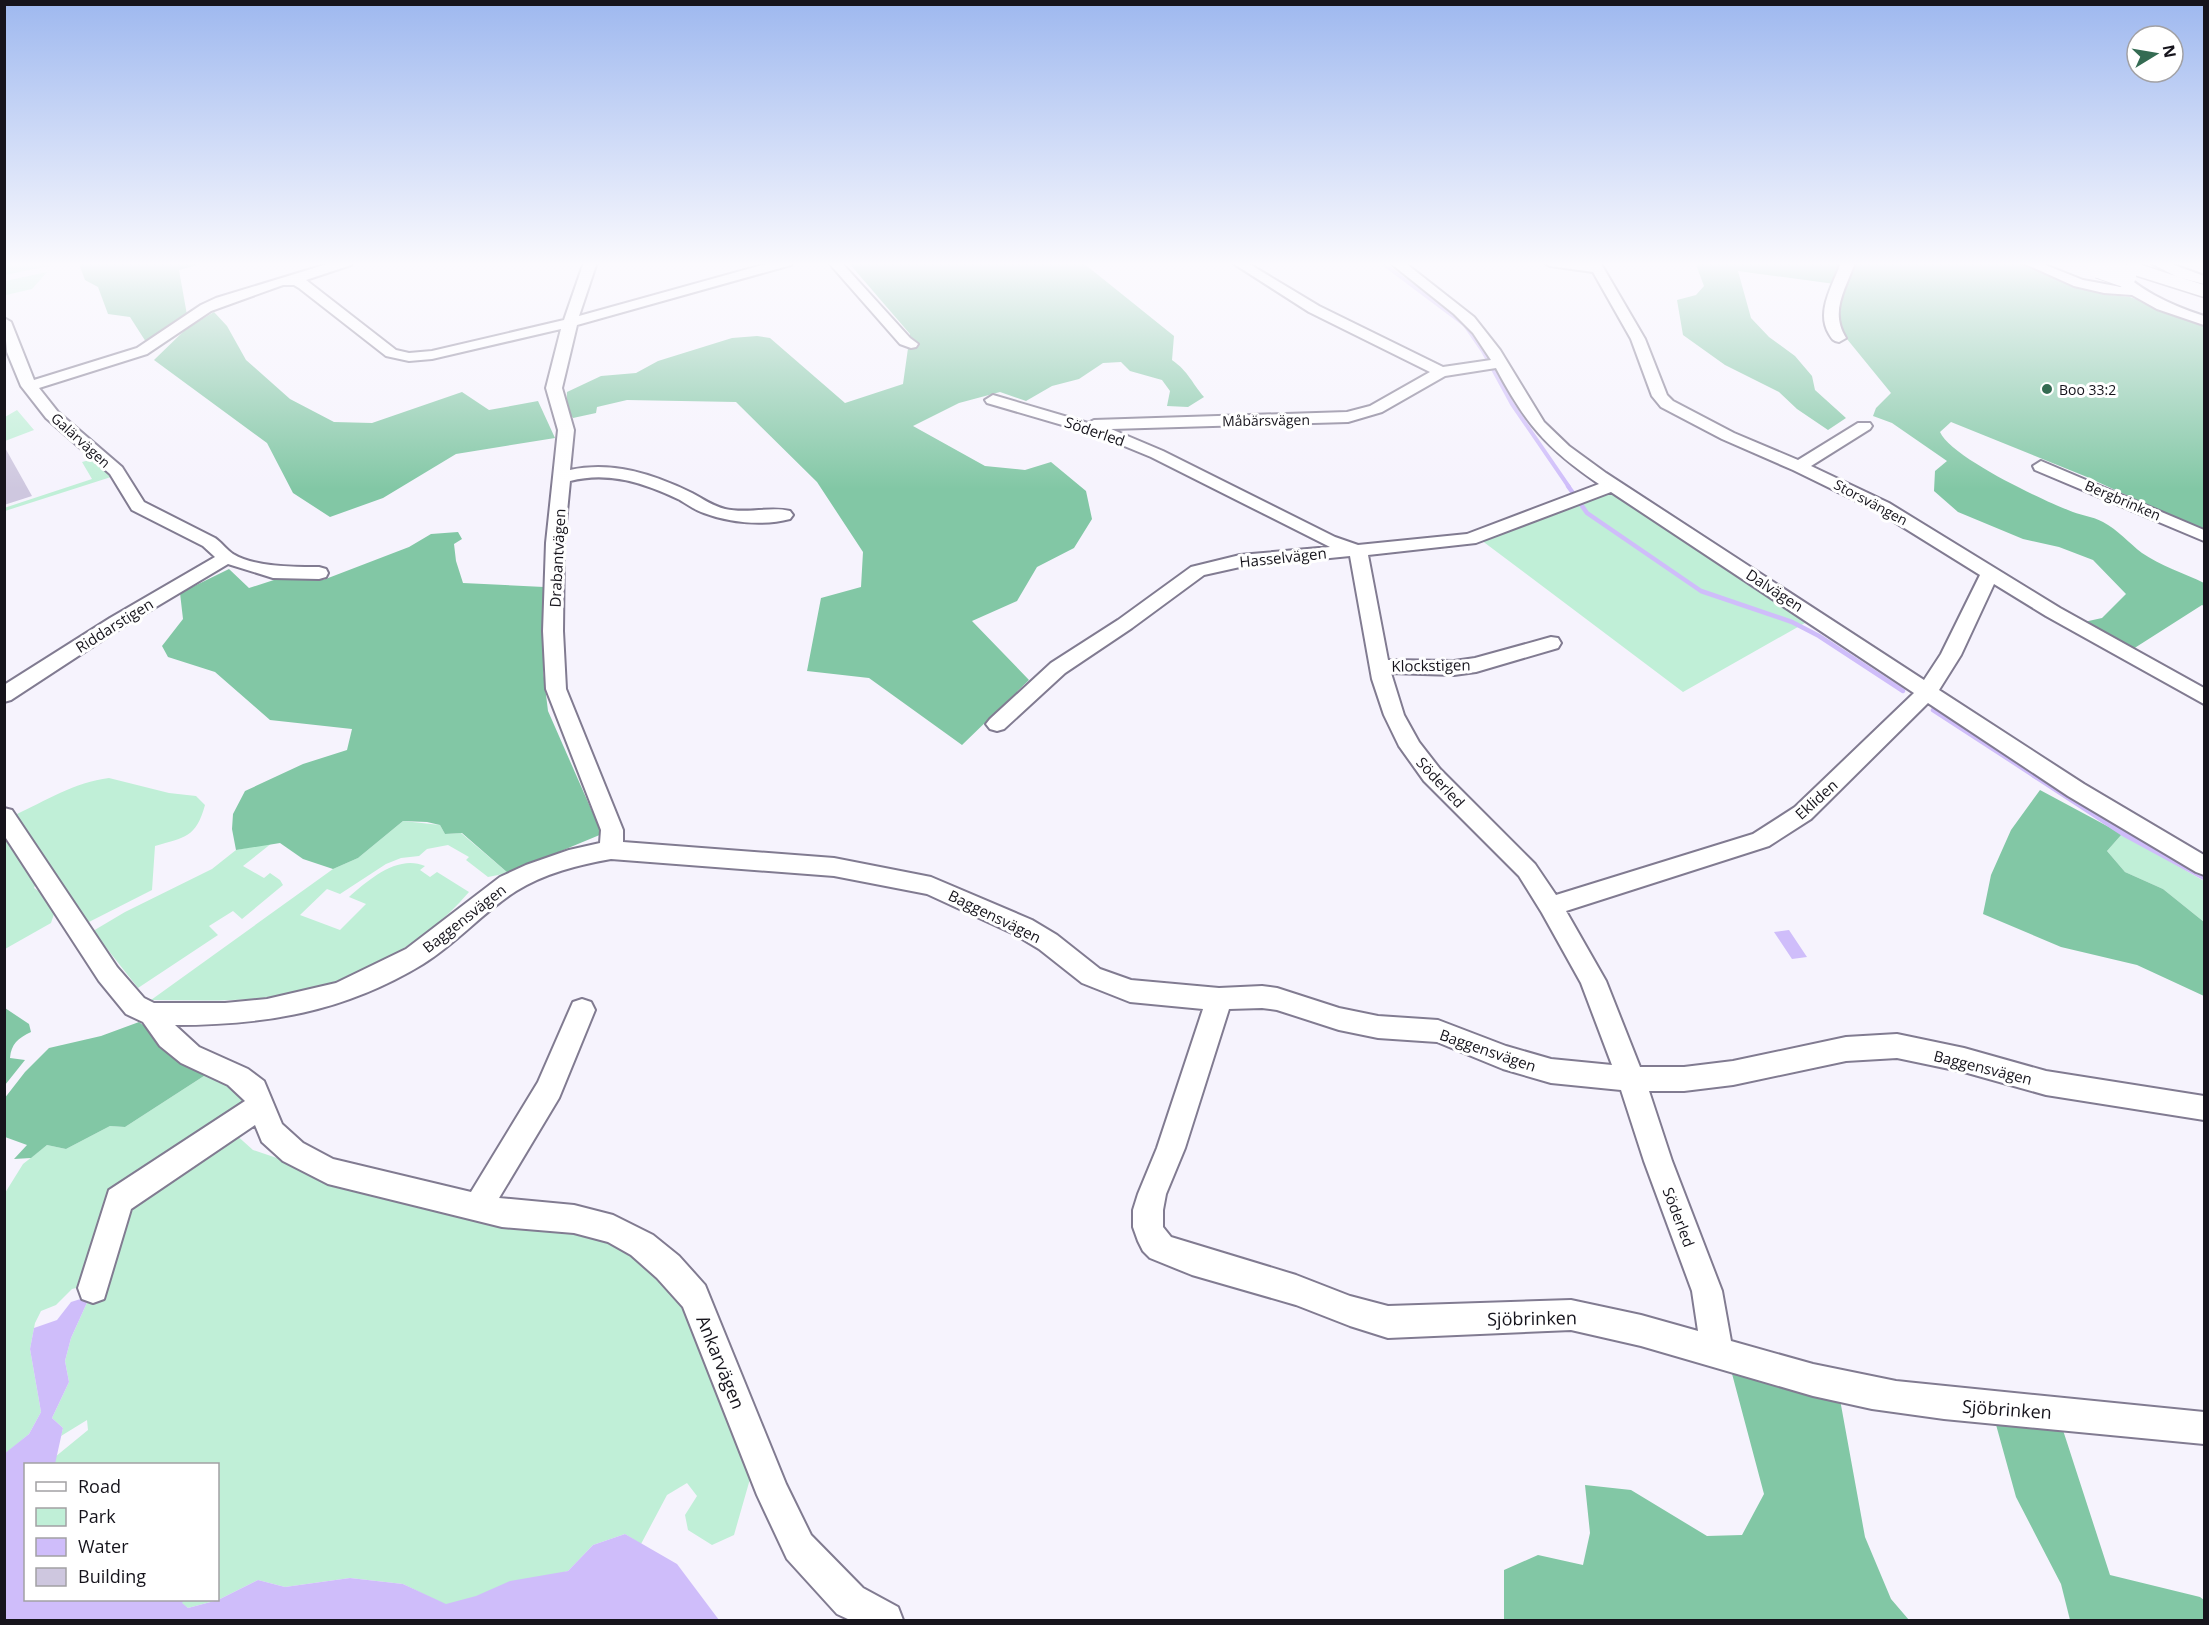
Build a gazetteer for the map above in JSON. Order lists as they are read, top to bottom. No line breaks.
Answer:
{"streets":{"street":["Måbärsvägen","Söderled","Galärvägen","Bergbrinken","Storsvängen","Hasselvägen","Drabantvägen","Dalvägen","Riddarstigen","Klockstigen","Ekliden","Baggensvägen","Sjöbrinken","Ankarvägen"]},"crossings":[["Måbärsvägen","Söderled"],["Söderled","Hasselvägen"],["Söderled","Klockstigen"],["Söderled","Ekliden"],["Söderled","Baggensvägen"],["Söderled","Sjöbrinken"],["Galärvägen","Riddarstigen"],["Storsvängen","Ekliden"],["Hasselvägen","Dalvägen"],["Drabantvägen","Baggensvägen"],["Dalvägen","Ekliden"],["Baggensvägen","Sjöbrinken"],["Baggensvägen","Ankarvägen"]],"places":["Boo 33:2"],"legend":["Road","Park","Water","Building"],"north":"right"}
